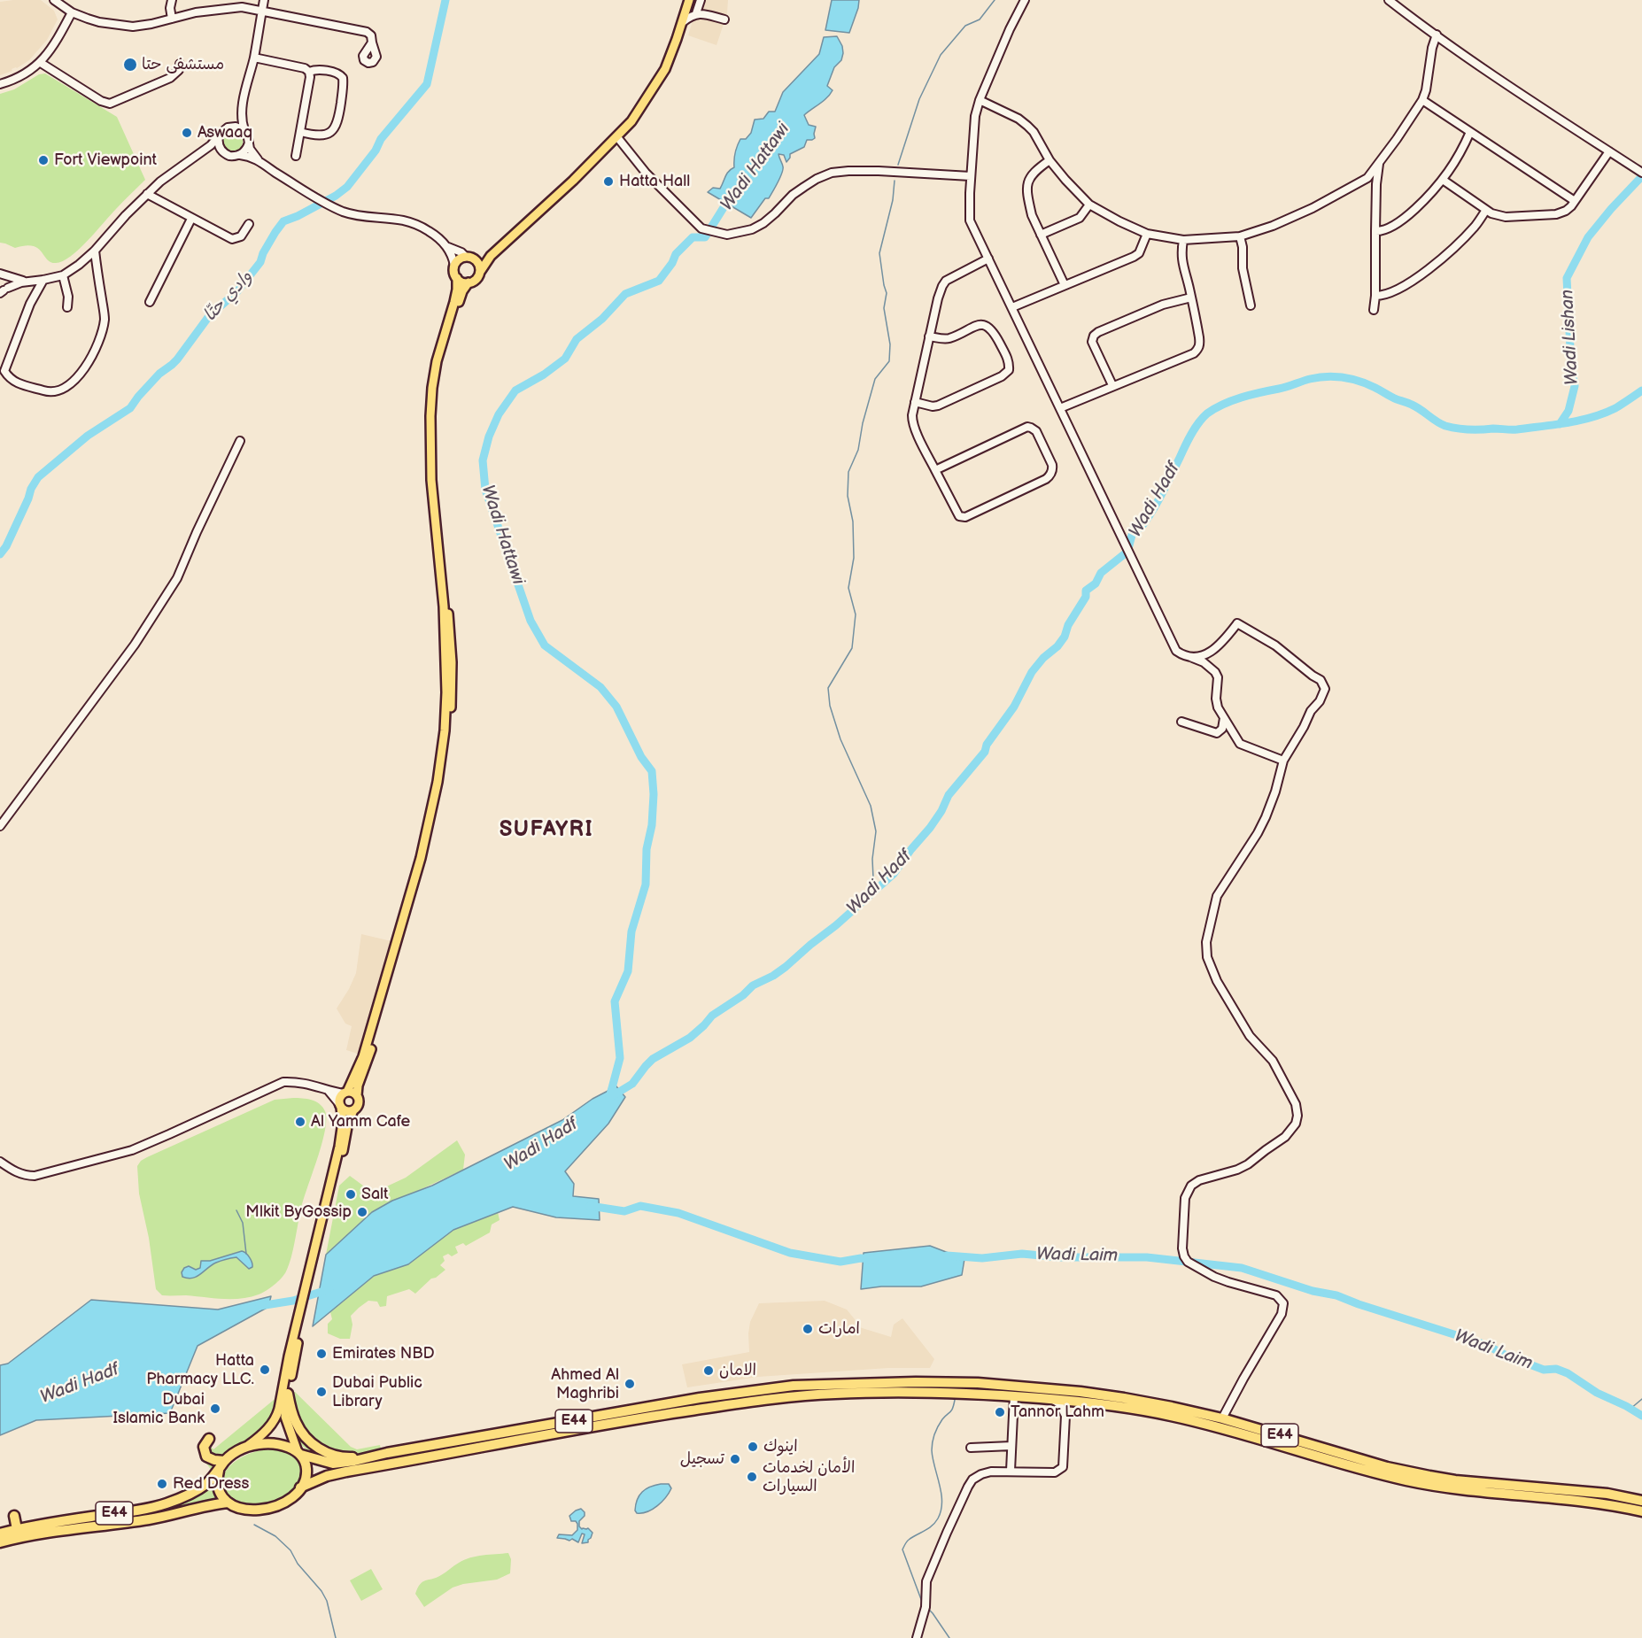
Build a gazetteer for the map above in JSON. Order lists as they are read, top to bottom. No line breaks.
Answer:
{"streets":{"highway":["E44"]},"districts":["SUFAYRI"],"water":["Wadi Hattawi","وادي حتّا","Wadi Lishan","Wadi Hadf","Wadi Laim"],"places":["مستشفى حتا","Aswaaq","Fort Viewpoint","Hatta Hall","Al Yamm Cafe","Salt","Mlkit ByGossip","امارات","Emirates NBD","Hatta Pharmacy LLC.","الامان","Ahmed Al Maghribi","Dubai Public Library","Dubai Islamic Bank","Tannor Lahm","اينوك","تسجيل","الأمان لخدمات السيارات","Red Dress"]}
